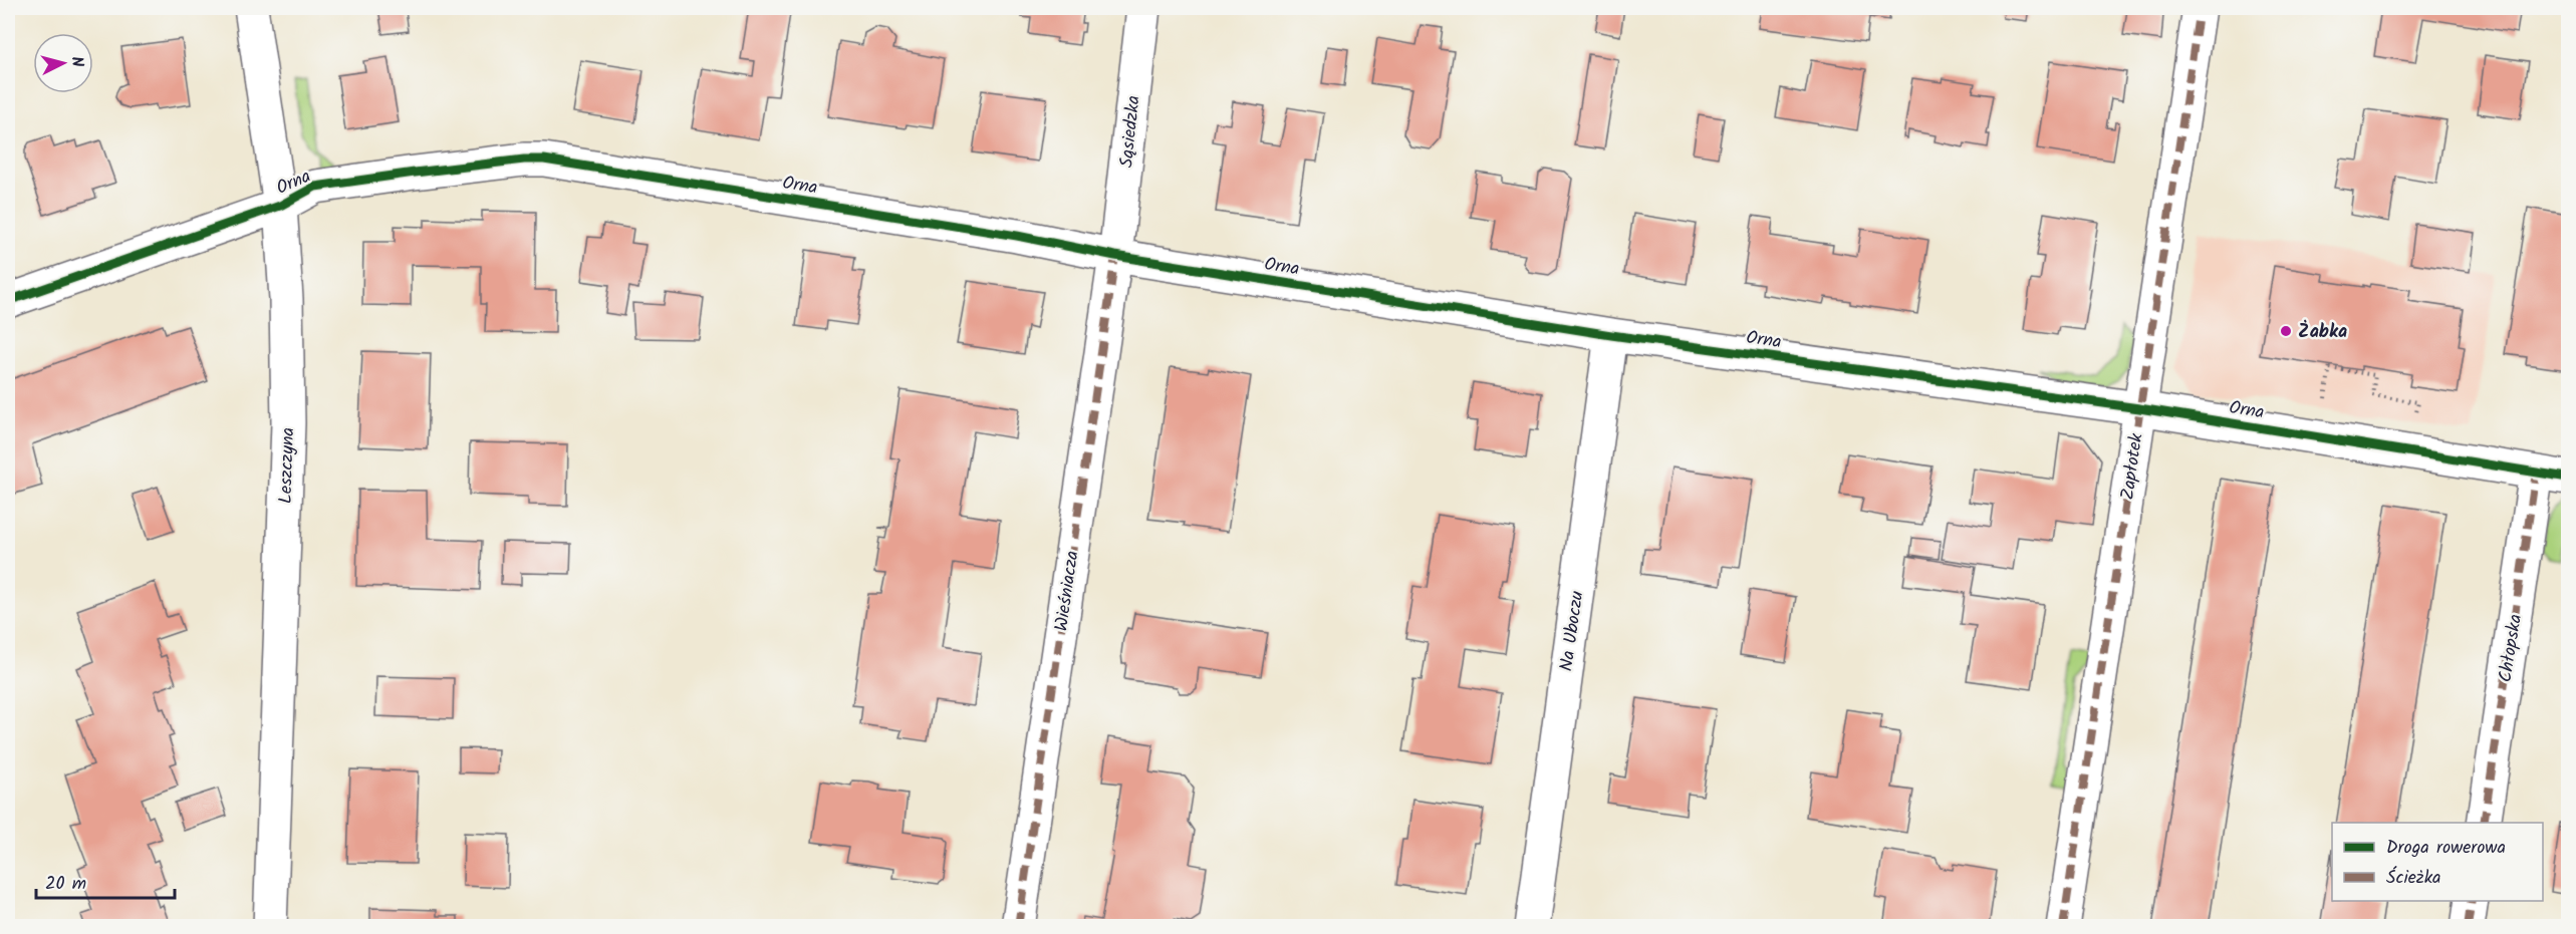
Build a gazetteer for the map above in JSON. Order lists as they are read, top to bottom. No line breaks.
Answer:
{"streets":{"street":["Sąsiedzka","Orna","Leszczyna","Zapłotek","Wieśniacza","Na Uboczu","Chłopska"]},"crossings":[["Sąsiedzka","Orna"],["Sąsiedzka","Wieśniacza"],["Orna","Leszczyna"],["Orna","Zapłotek"],["Orna","Wieśniacza"],["Orna","Na Uboczu"],["Orna","Chłopska"]],"places":["Żabka"],"legend":["Droga rowerowa","Ścieżka"],"scale_bar":"20 m","north":"right"}
